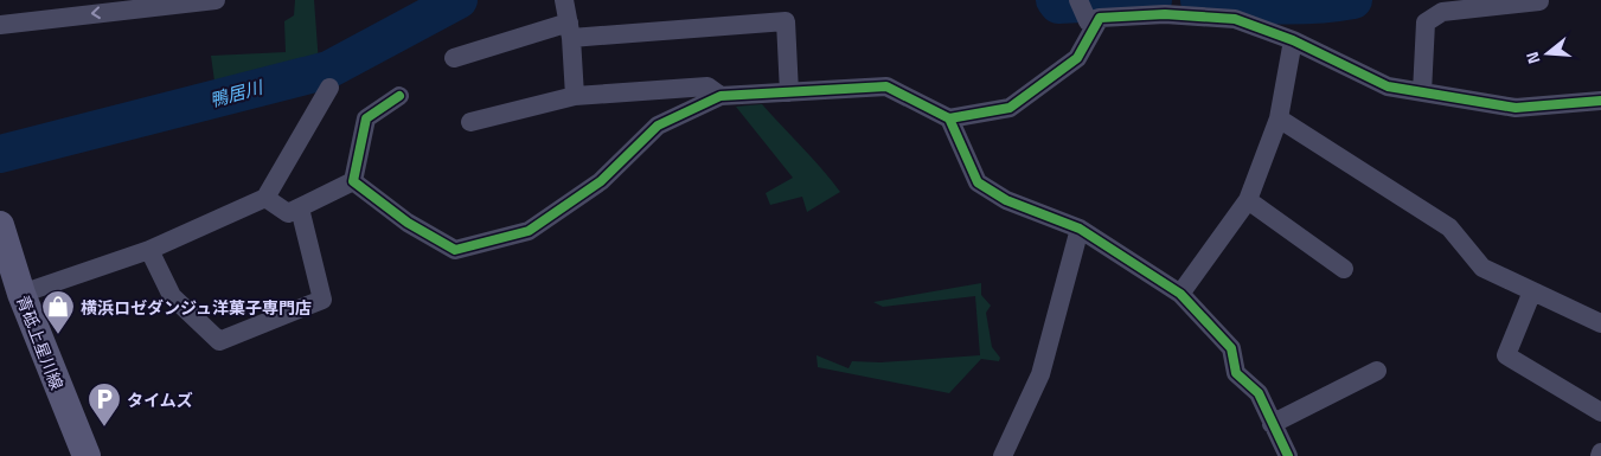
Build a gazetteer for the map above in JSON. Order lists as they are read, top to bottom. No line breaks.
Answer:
{"streets":{"main road":["青砥上星川線"]},"water":["鴨居川"],"places":{"shop":["横浜ロゼダンジュ洋菓子専門店"],"parking":["タイムズ"]},"north":"left"}
